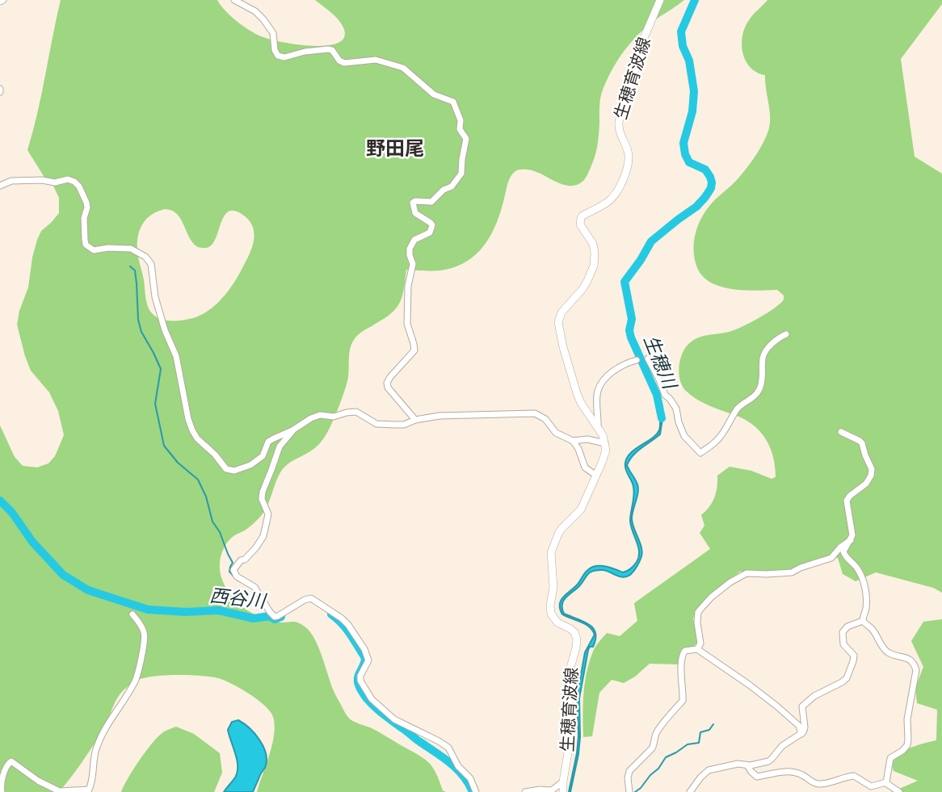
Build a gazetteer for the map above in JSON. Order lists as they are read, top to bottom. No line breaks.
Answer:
{"streets":{"main road":["生穂育波線"]},"districts":["野田尾"],"water":["生穂川","西谷川"]}
